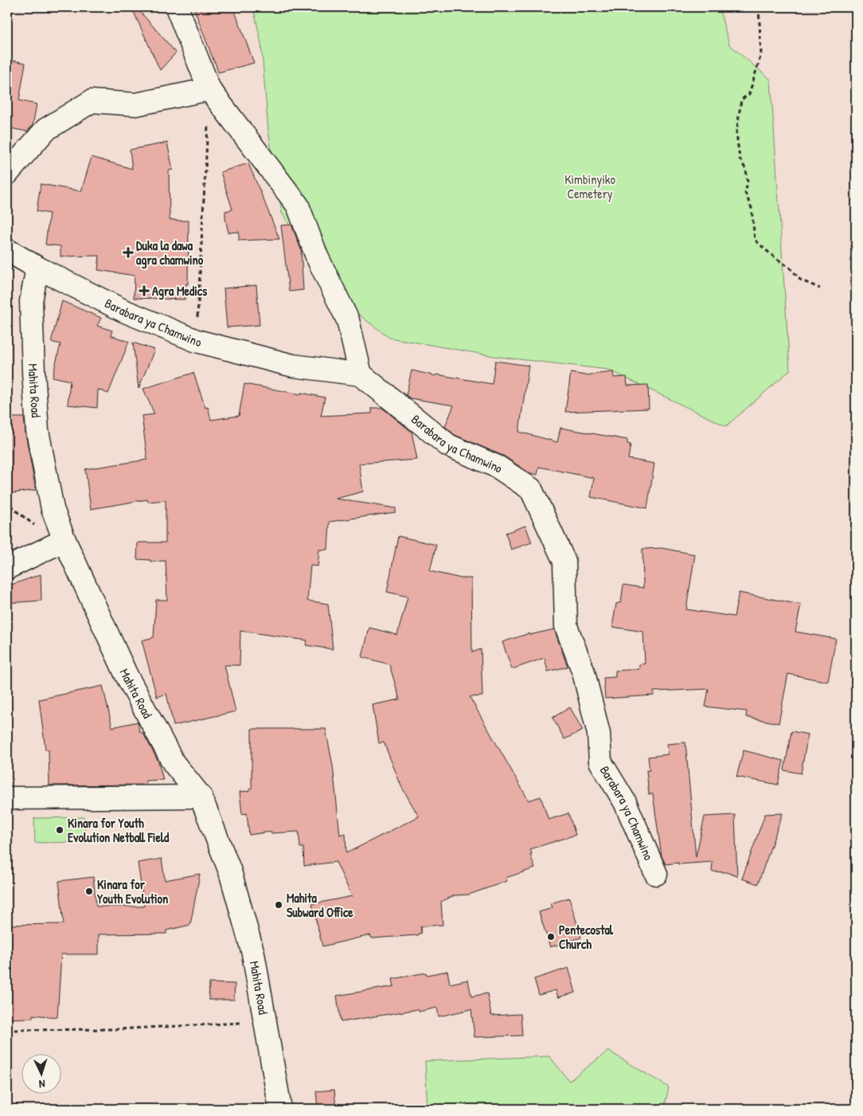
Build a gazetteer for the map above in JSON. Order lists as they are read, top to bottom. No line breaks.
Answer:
{"streets":{"street":["Barabara ya Chamwino","Mahita Road"]},"crossings":[["Barabara ya Chamwino","Mahita Road"]],"parks":["Kimbinyiko Cemetery"],"places":{"health":["Duka la dawa agra chamwino","Agra Medics"],"other":["Kinara for Youth Evolution Netball Field","Kinara for Youth Evolution","Mahita Subward Office","Pentecostal Church"]},"north":"bottom"}
